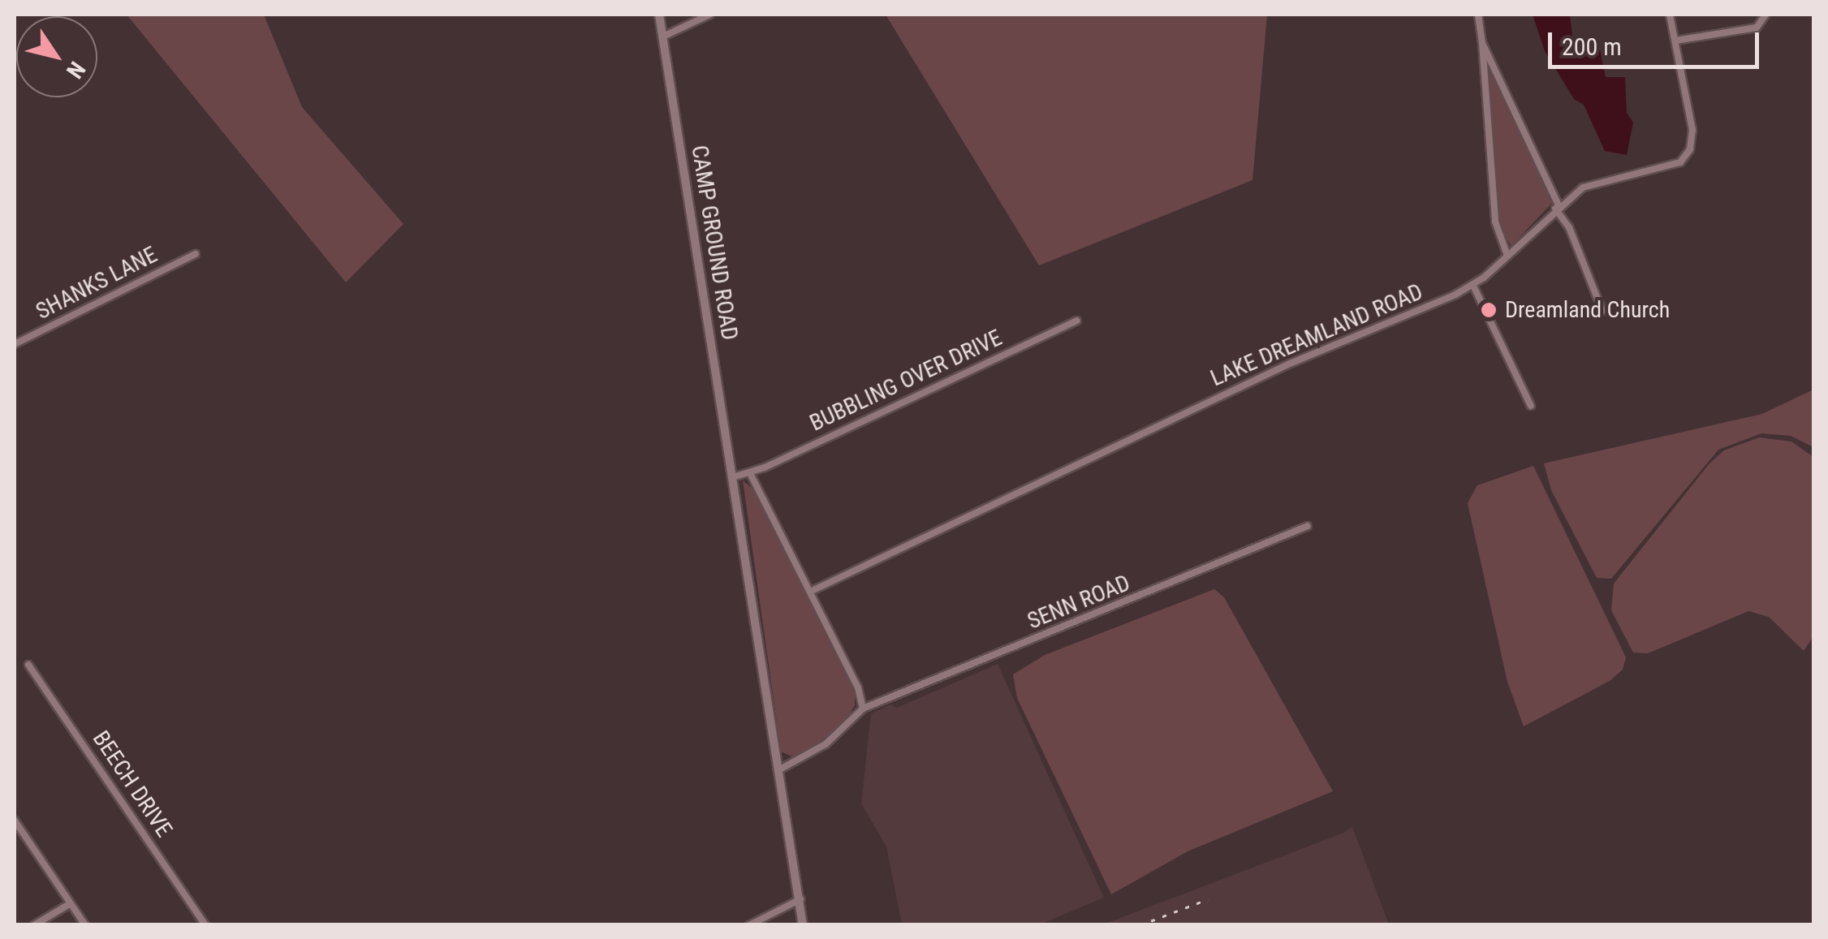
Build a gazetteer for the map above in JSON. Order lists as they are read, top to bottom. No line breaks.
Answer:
{"streets":{"street":["CAMP GROUND ROAD","SHANKS LANE","LAKE DREAMLAND ROAD","BUBBLING OVER DRIVE","SENN ROAD","BEECH DRIVE"]},"places":["Dreamland Church"],"scale_bar":"200 m","north":"bottom right"}
